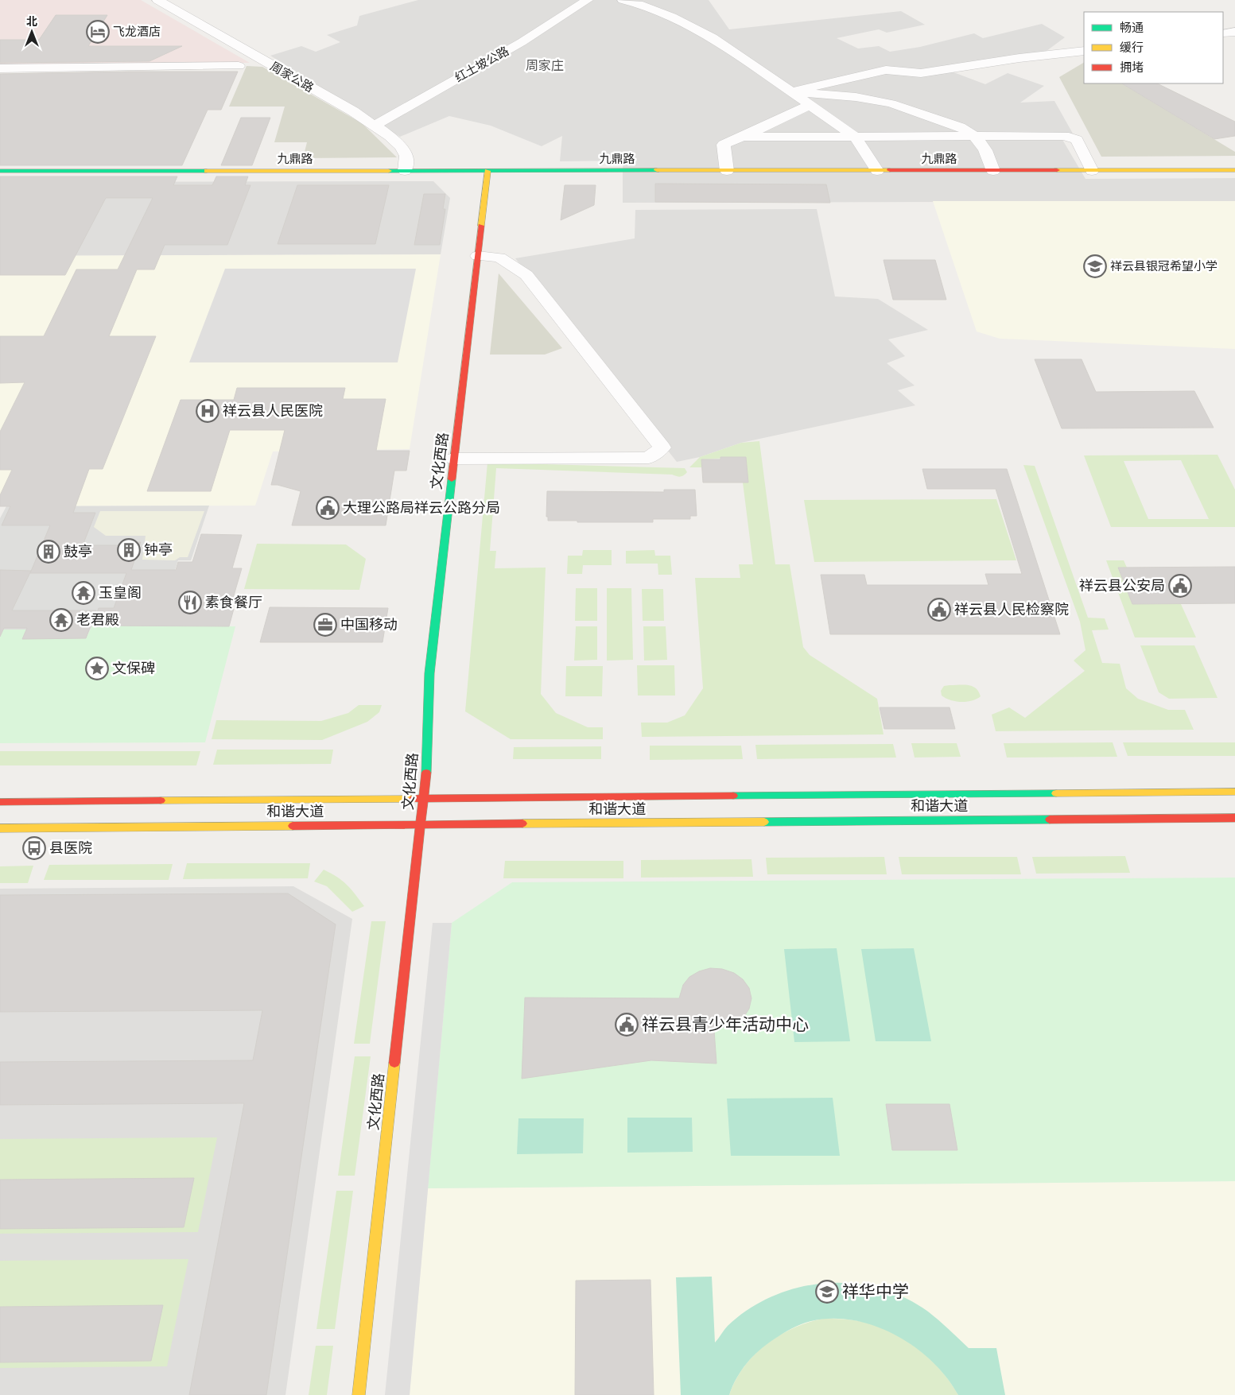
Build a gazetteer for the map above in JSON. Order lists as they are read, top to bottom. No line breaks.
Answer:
{"streets":{"street":["红土坡公路","周家公路","九鼎路","文化西路","和谐大道"]},"crossings":[["红土坡公路","周家公路"],["周家公路","九鼎路"],["九鼎路","文化西路"],["文化西路","和谐大道"]],"districts":["周家庄"],"places":{"hotel":["飞龙酒店"],"school or university":["祥云县银冠希望小学","祥华中学"],"hospital":["祥云县人民医院"],"public building":["大理公路局祥云公路分局","祥云县公安局","祥云县人民检察院","祥云县青少年活动中心"],"building":["钟亭","鼓亭"],"temple":["玉皇阁","老君殿"],"restaurant":["素食餐厅"],"office":["中国移动"],"place":["文保碑"],"bus stop":["县医院"]},"legend":["畅通","缓行","拥堵"],"north":"top"}
